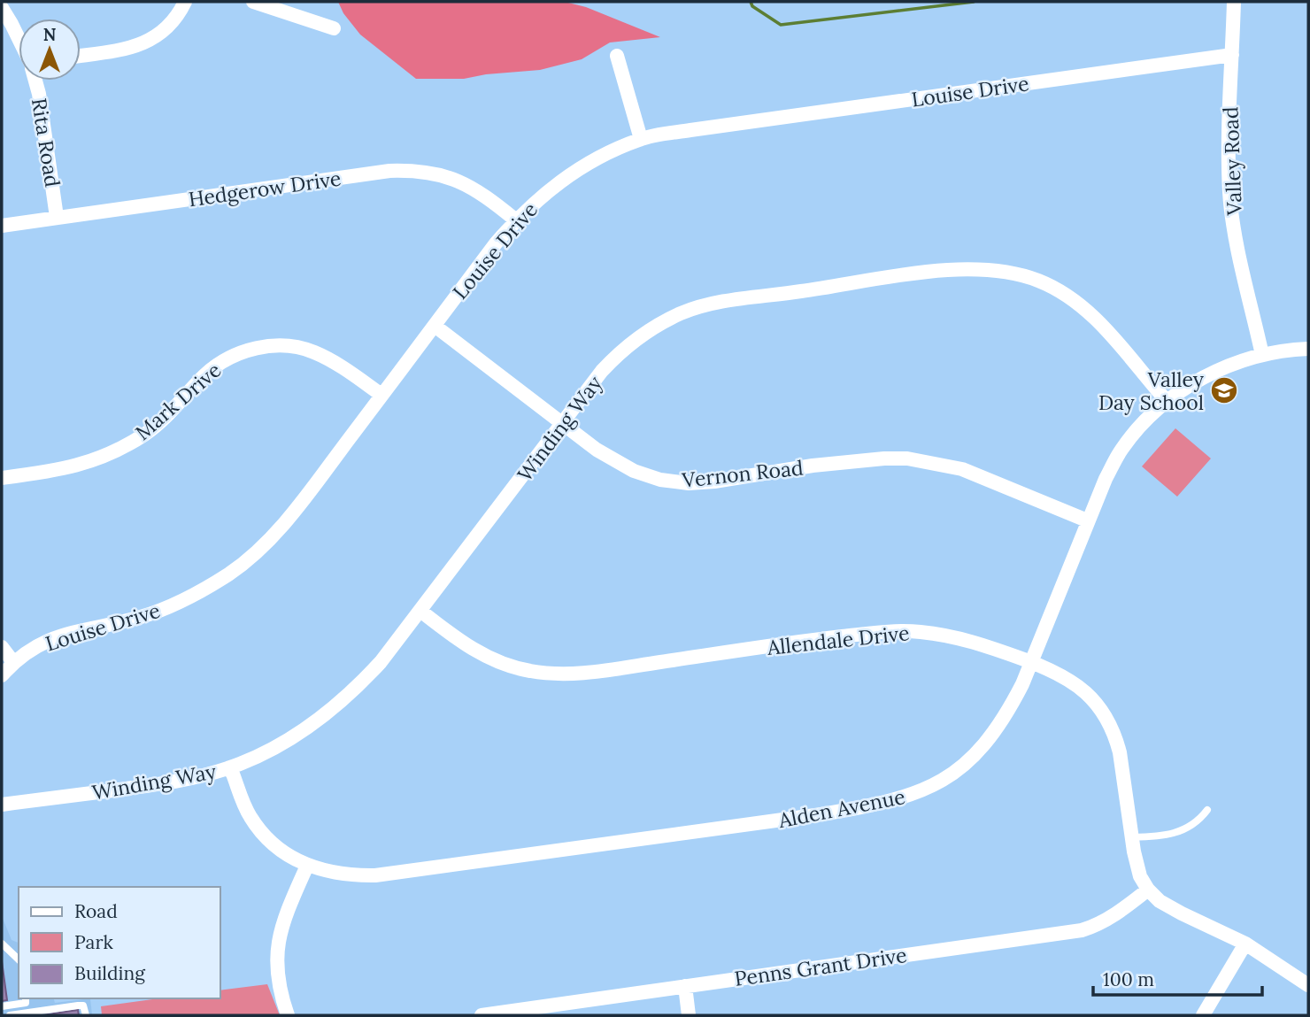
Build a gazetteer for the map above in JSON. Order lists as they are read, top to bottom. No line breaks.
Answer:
{"streets":{"street":["Louise Drive","Rita Road","Valley Road","Hedgerow Drive","Mark Drive","Winding Way","Vernon Road","Allendale Drive","Alden Avenue","Penns Grant Drive"]},"crossings":[["Louise Drive","Valley Road"],["Louise Drive","Hedgerow Drive"],["Louise Drive","Mark Drive"],["Louise Drive","Vernon Road"],["Rita Road","Hedgerow Drive"],["Valley Road","Alden Avenue"],["Winding Way","Vernon Road"],["Winding Way","Allendale Drive"],["Winding Way","Alden Avenue"],["Vernon Road","Alden Avenue"],["Allendale Drive","Alden Avenue"],["Allendale Drive","Penns Grant Drive"]],"places":{"school or university":["Valley Day School"]},"legend":["Road","Park","Building"],"scale_bar":"100 m","north":"top"}
